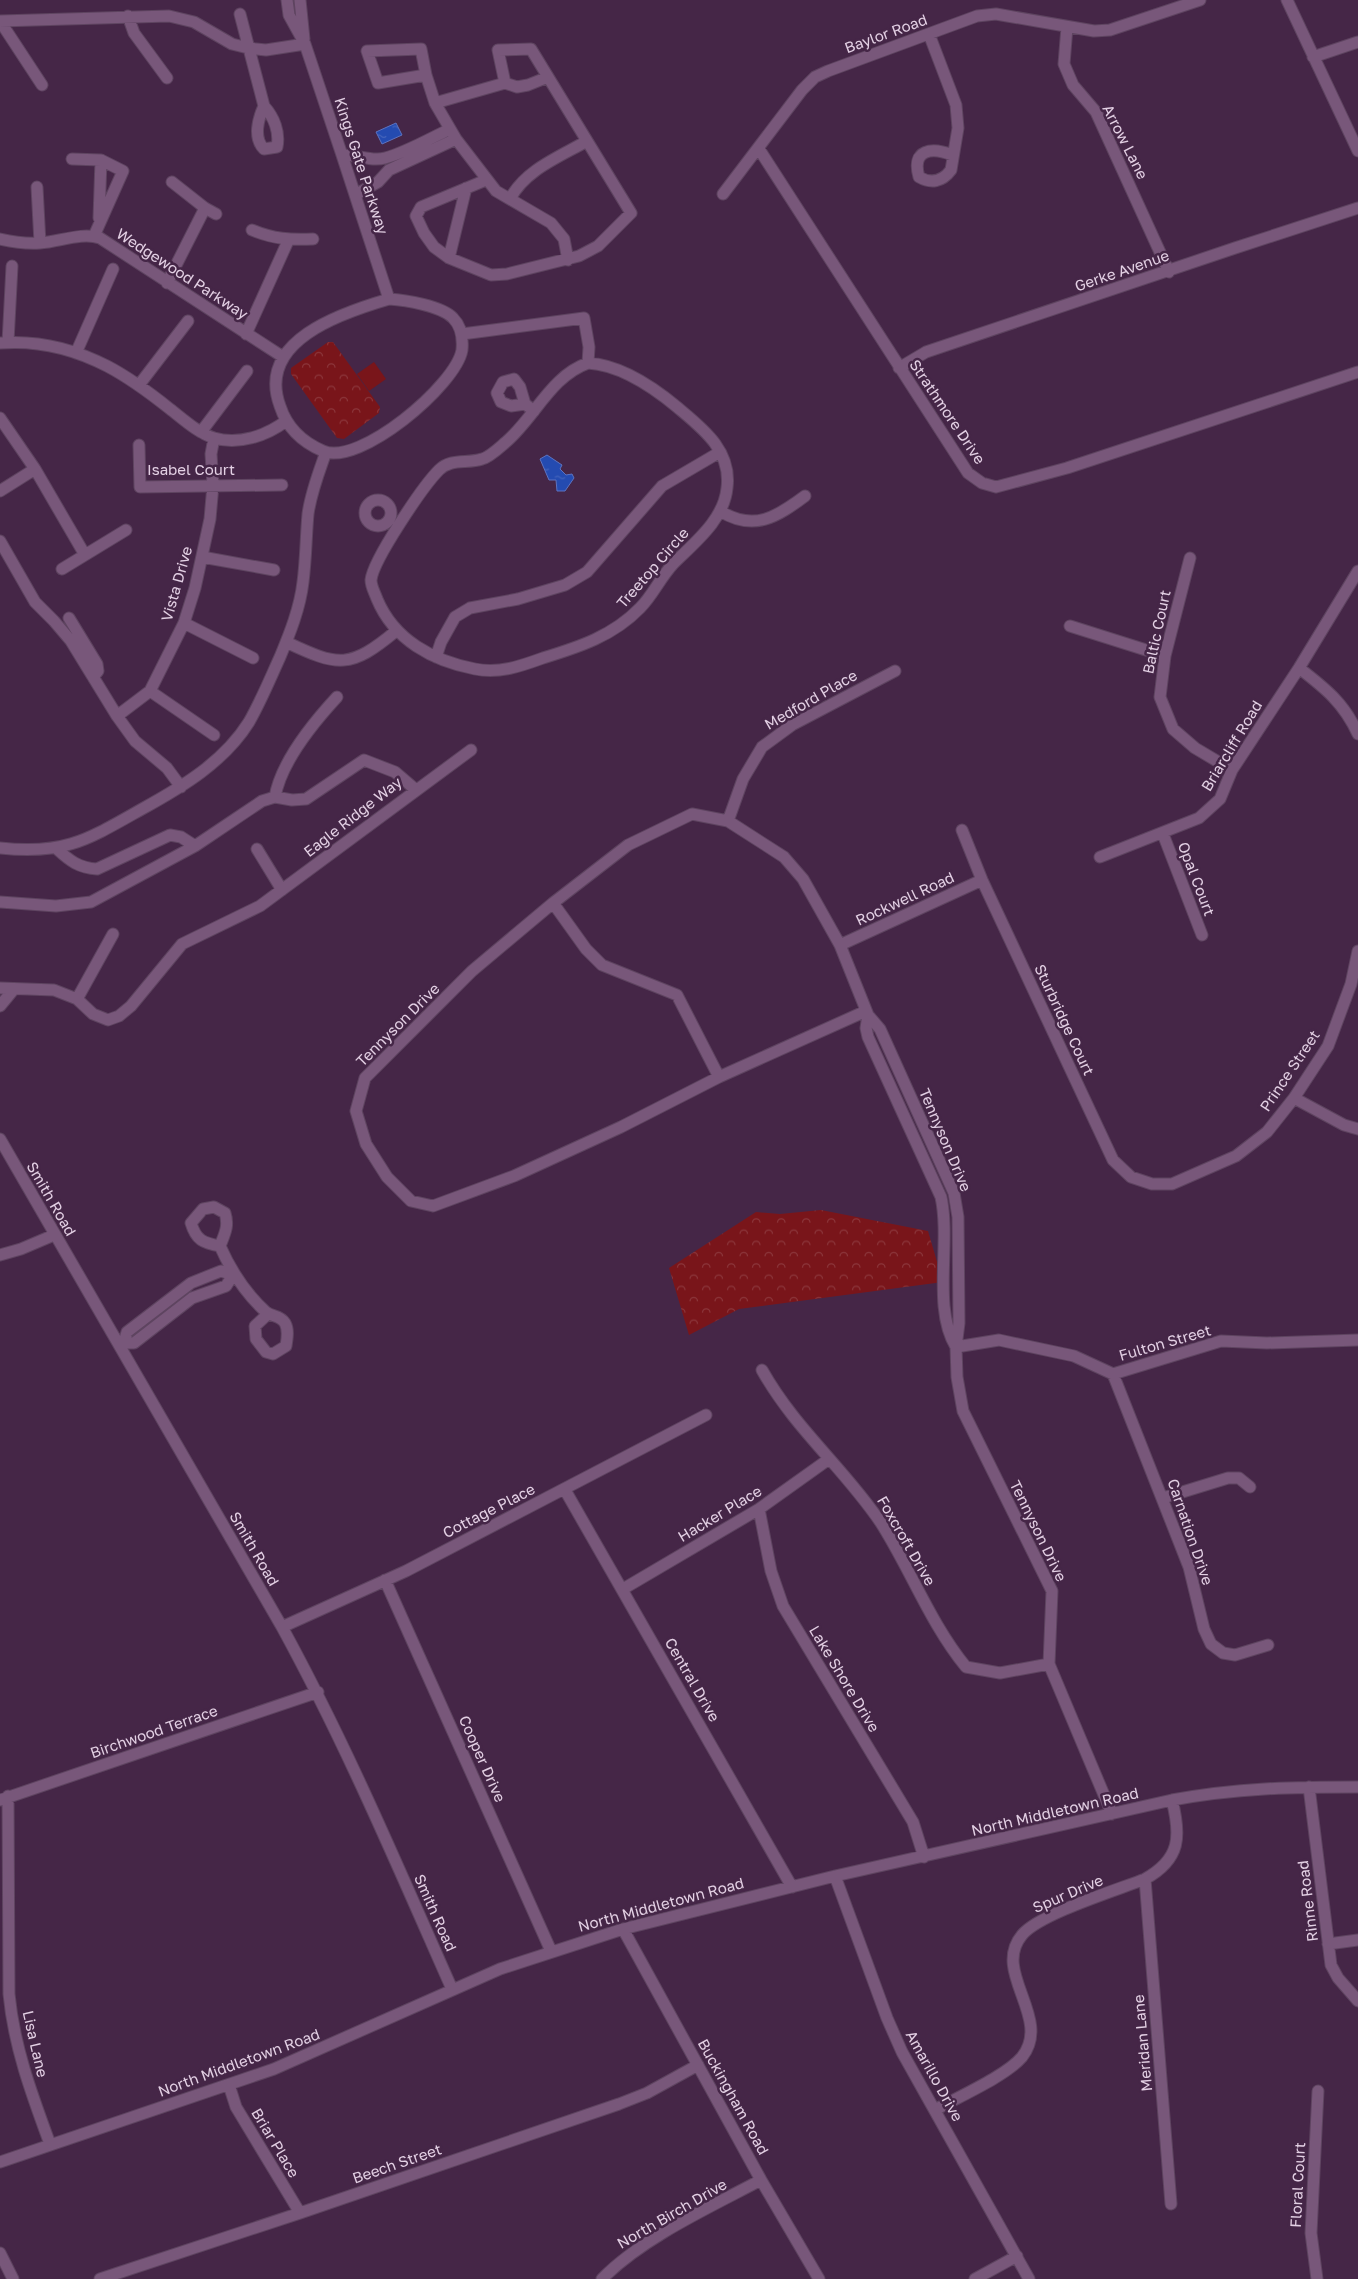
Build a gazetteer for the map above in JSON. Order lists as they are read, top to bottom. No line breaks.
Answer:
{"streets":{"street":["Baylor Road","Arrow Lane","Kings Gate Parkway","Gerke Avenue","Wedgewood Parkway","Strathmore Drive","Isabel Court","Treetop Circle","Vista Drive","Baltic Court","Medford Place","Briarcliff Road","Eagle Ridge Way","Opal Court","Rockwell Road","Sturbridge Court","Tennyson Drive","Prince Street","Smith Road","Fulton Street","Cottage Place","Hacker Place","Carnation Drive","Foxcroft Drive","Lake Shore Drive","Central Drive","Birchwood Terrace","Cooper Drive","North Middletown Road","Spur Drive","Rinne Road","Meridan Lane","Lisa Lane","Amarillo Drive","Buckingham Road","Briar Place","Beech Street","Floral Court","North Birch Drive"]},"crossings":[["Baylor Road","Arrow Lane"],["Baylor Road","Strathmore Drive"],["Arrow Lane","Gerke Avenue"],["Kings Gate Parkway","Wedgewood Parkway"],["Gerke Avenue","Strathmore Drive"],["Isabel Court","Vista Drive"],["Baltic Court","Briarcliff Road"],["Medford Place","Tennyson Drive"],["Briarcliff Road","Opal Court"],["Rockwell Road","Sturbridge Court"],["Rockwell Road","Tennyson Drive"],["Sturbridge Court","Prince Street"],["Tennyson Drive","Fulton Street"],["Tennyson Drive","Foxcroft Drive"],["Tennyson Drive","North Middletown Road"],["Smith Road","Cottage Place"],["Smith Road","Birchwood Terrace"],["Smith Road","North Middletown Road"],["Fulton Street","Carnation Drive"],["Cottage Place","Central Drive"],["Cottage Place","Cooper Drive"],["Hacker Place","Foxcroft Drive"],["Hacker Place","Lake Shore Drive"],["Hacker Place","Central Drive"],["Lake Shore Drive","North Middletown Road"],["Central Drive","North Middletown Road"],["Birchwood Terrace","Lisa Lane"],["Cooper Drive","North Middletown Road"],["North Middletown Road","Spur Drive"],["North Middletown Road","Rinne Road"],["North Middletown Road","Lisa Lane"],["North Middletown Road","Amarillo Drive"],["North Middletown Road","Buckingham Road"],["North Middletown Road","Briar Place"],["Spur Drive","Meridan Lane"],["Spur Drive","Amarillo Drive"],["Buckingham Road","Beech Street"],["Buckingham Road","North Birch Drive"],["Briar Place","Beech Street"]]}
